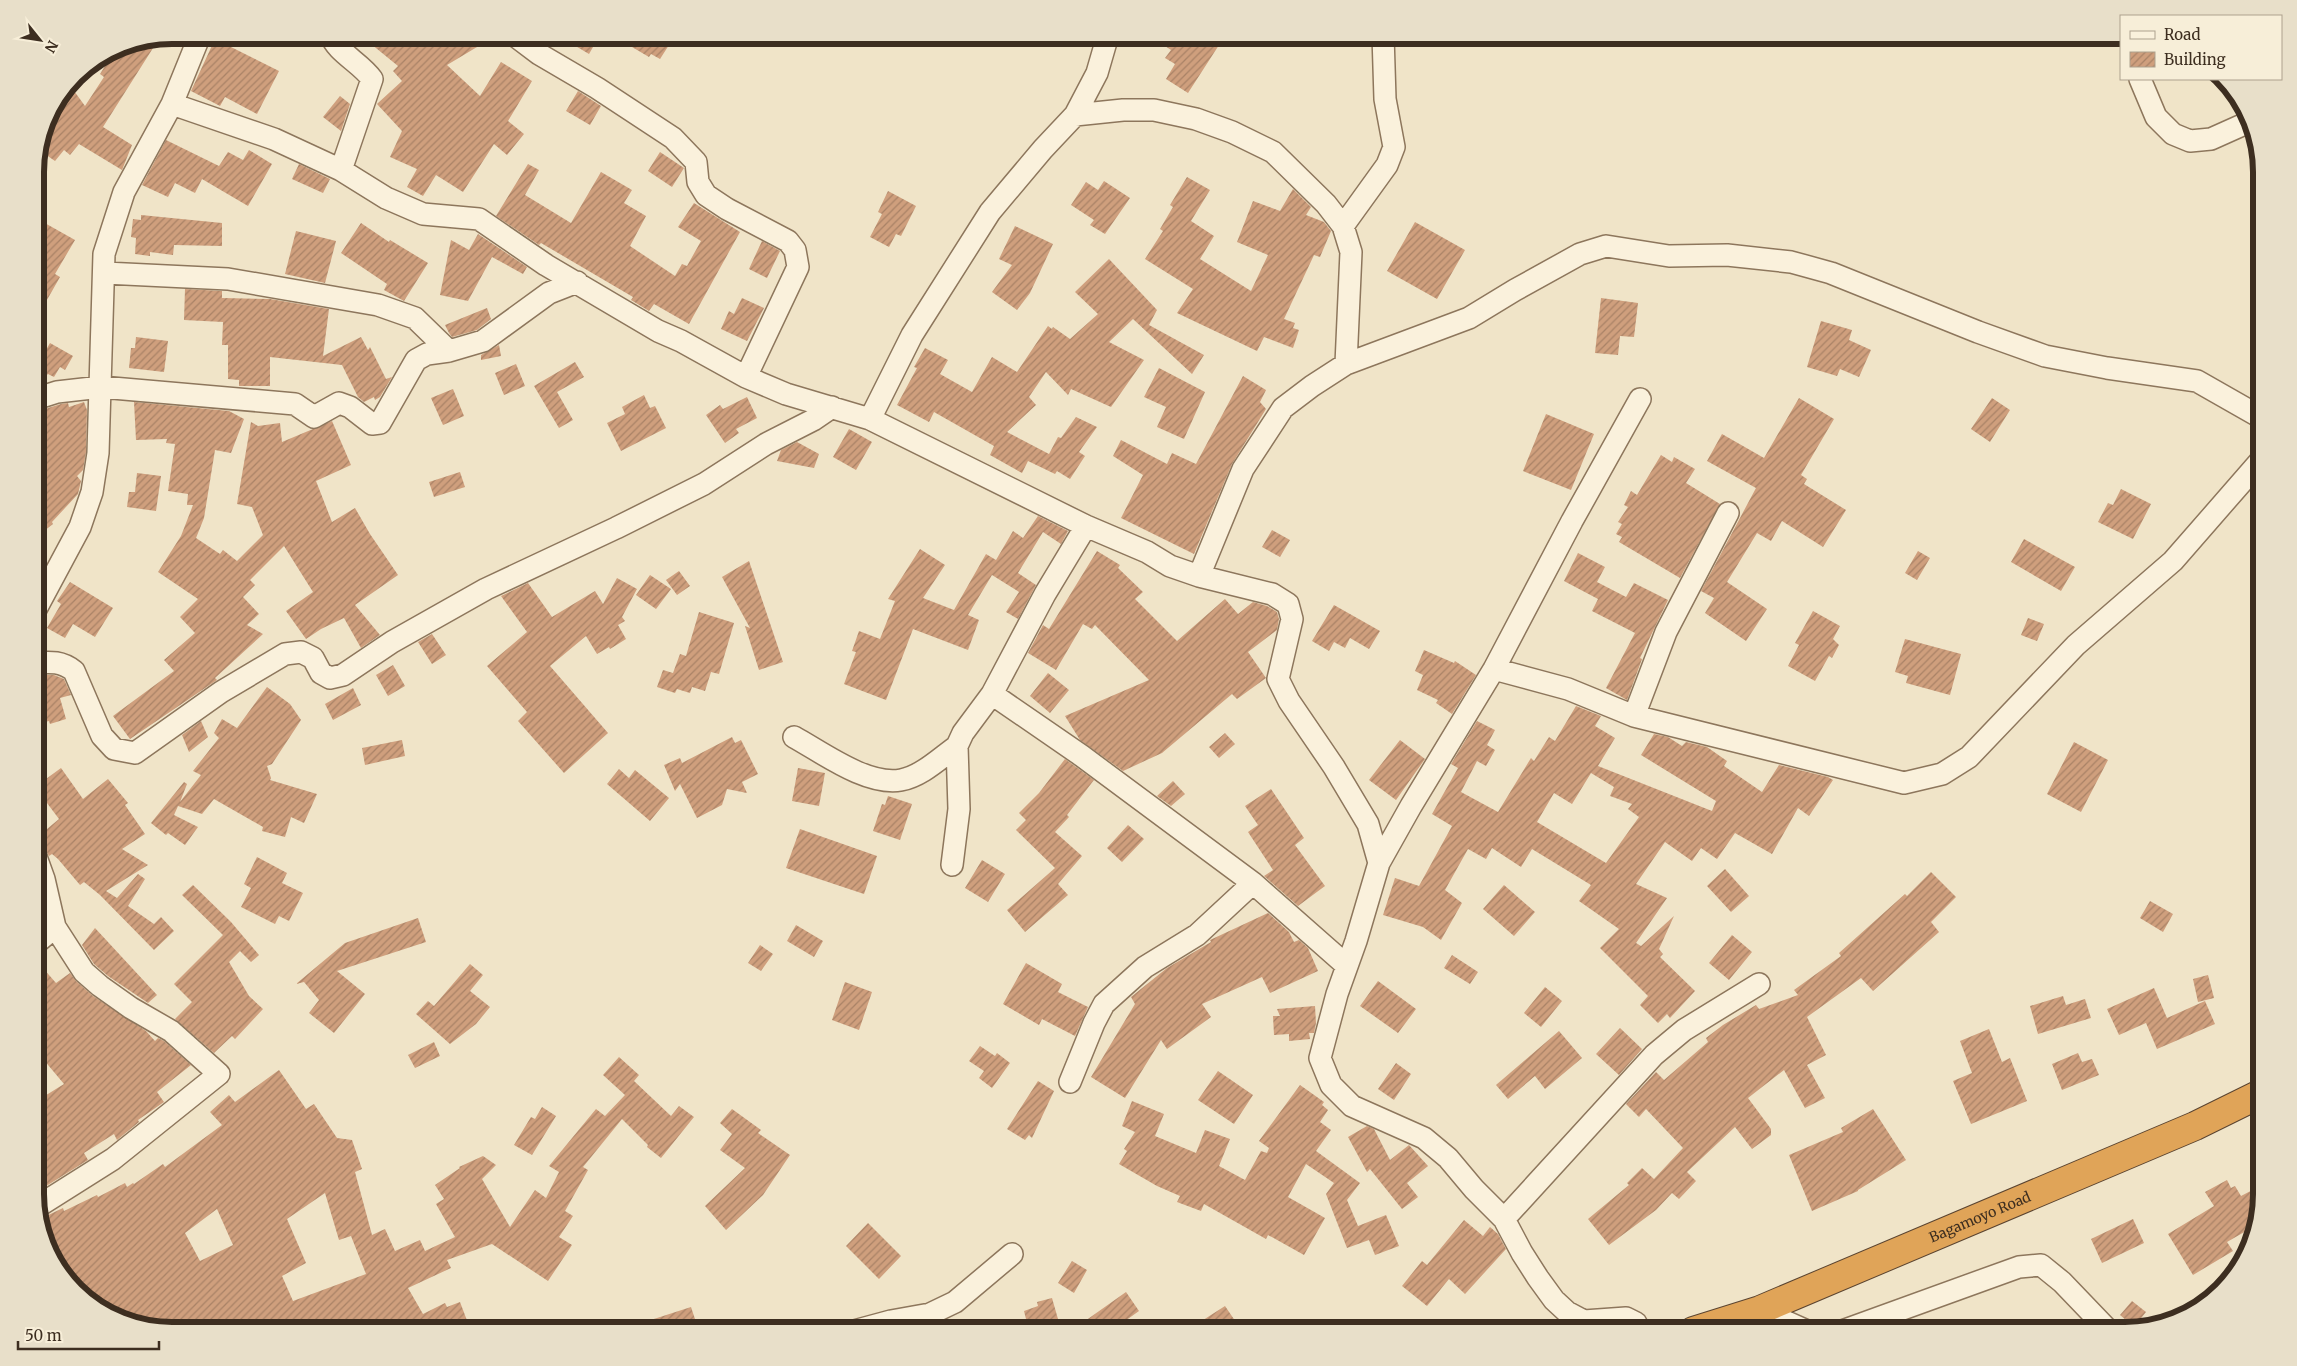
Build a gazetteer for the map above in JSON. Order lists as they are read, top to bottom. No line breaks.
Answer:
{"streets":{"highway":["Bagamoyo Road"]},"legend":["Road","Building"],"scale_bar":"50 m","north":"bottom right"}
